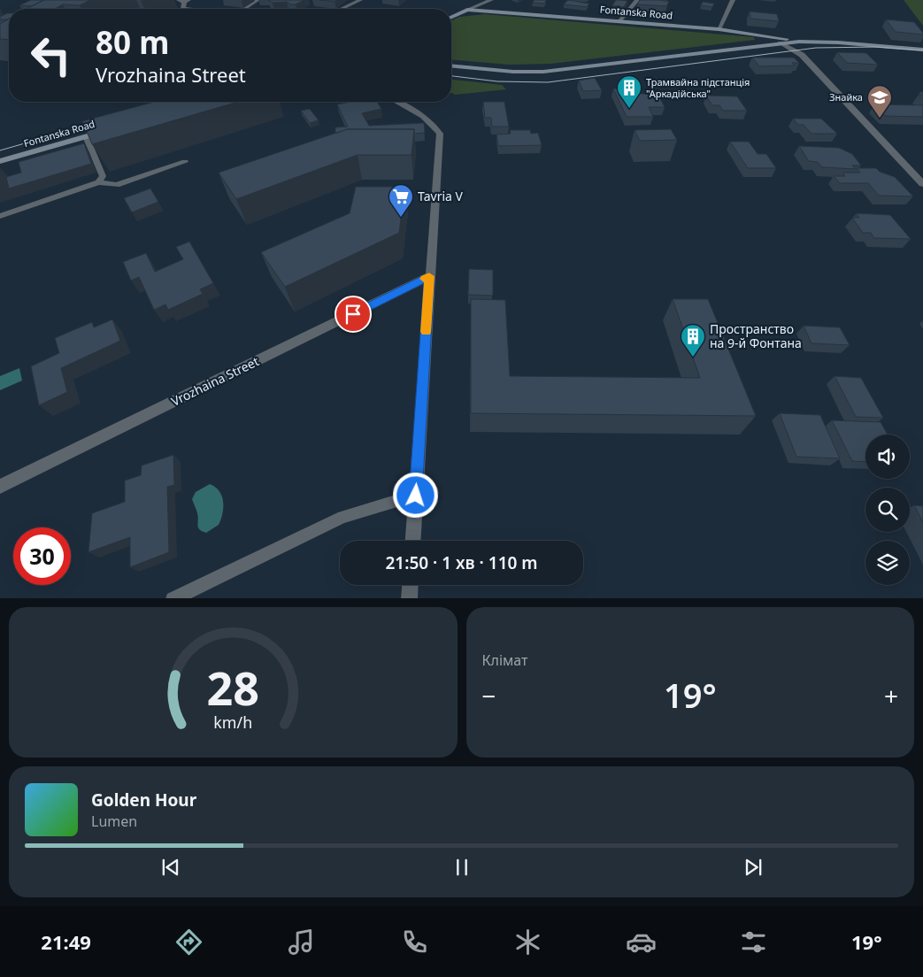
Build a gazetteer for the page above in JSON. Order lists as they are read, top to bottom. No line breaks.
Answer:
{"streets":{"main road":["Fontanska Road"],"street":["Vrozhaina Street"]},"places":{"building":["Трамвайна підстанція \"Аркадійська\"","Пространство на 9-й Фонтана"],"school or university":["Знайка"],"supermarket":["Tavria V"]},"page":{"turn":["80 m","Vrozhaina Street"],"limit":"30","trip":"21:50 · 1 хв · 110 m","tile":"Клімат","heat":["−","19°","+"],"song":["Golden Hour","Lumen"],"tabs":["21:49","19°"],"gauge":["28","km/h"]}}
